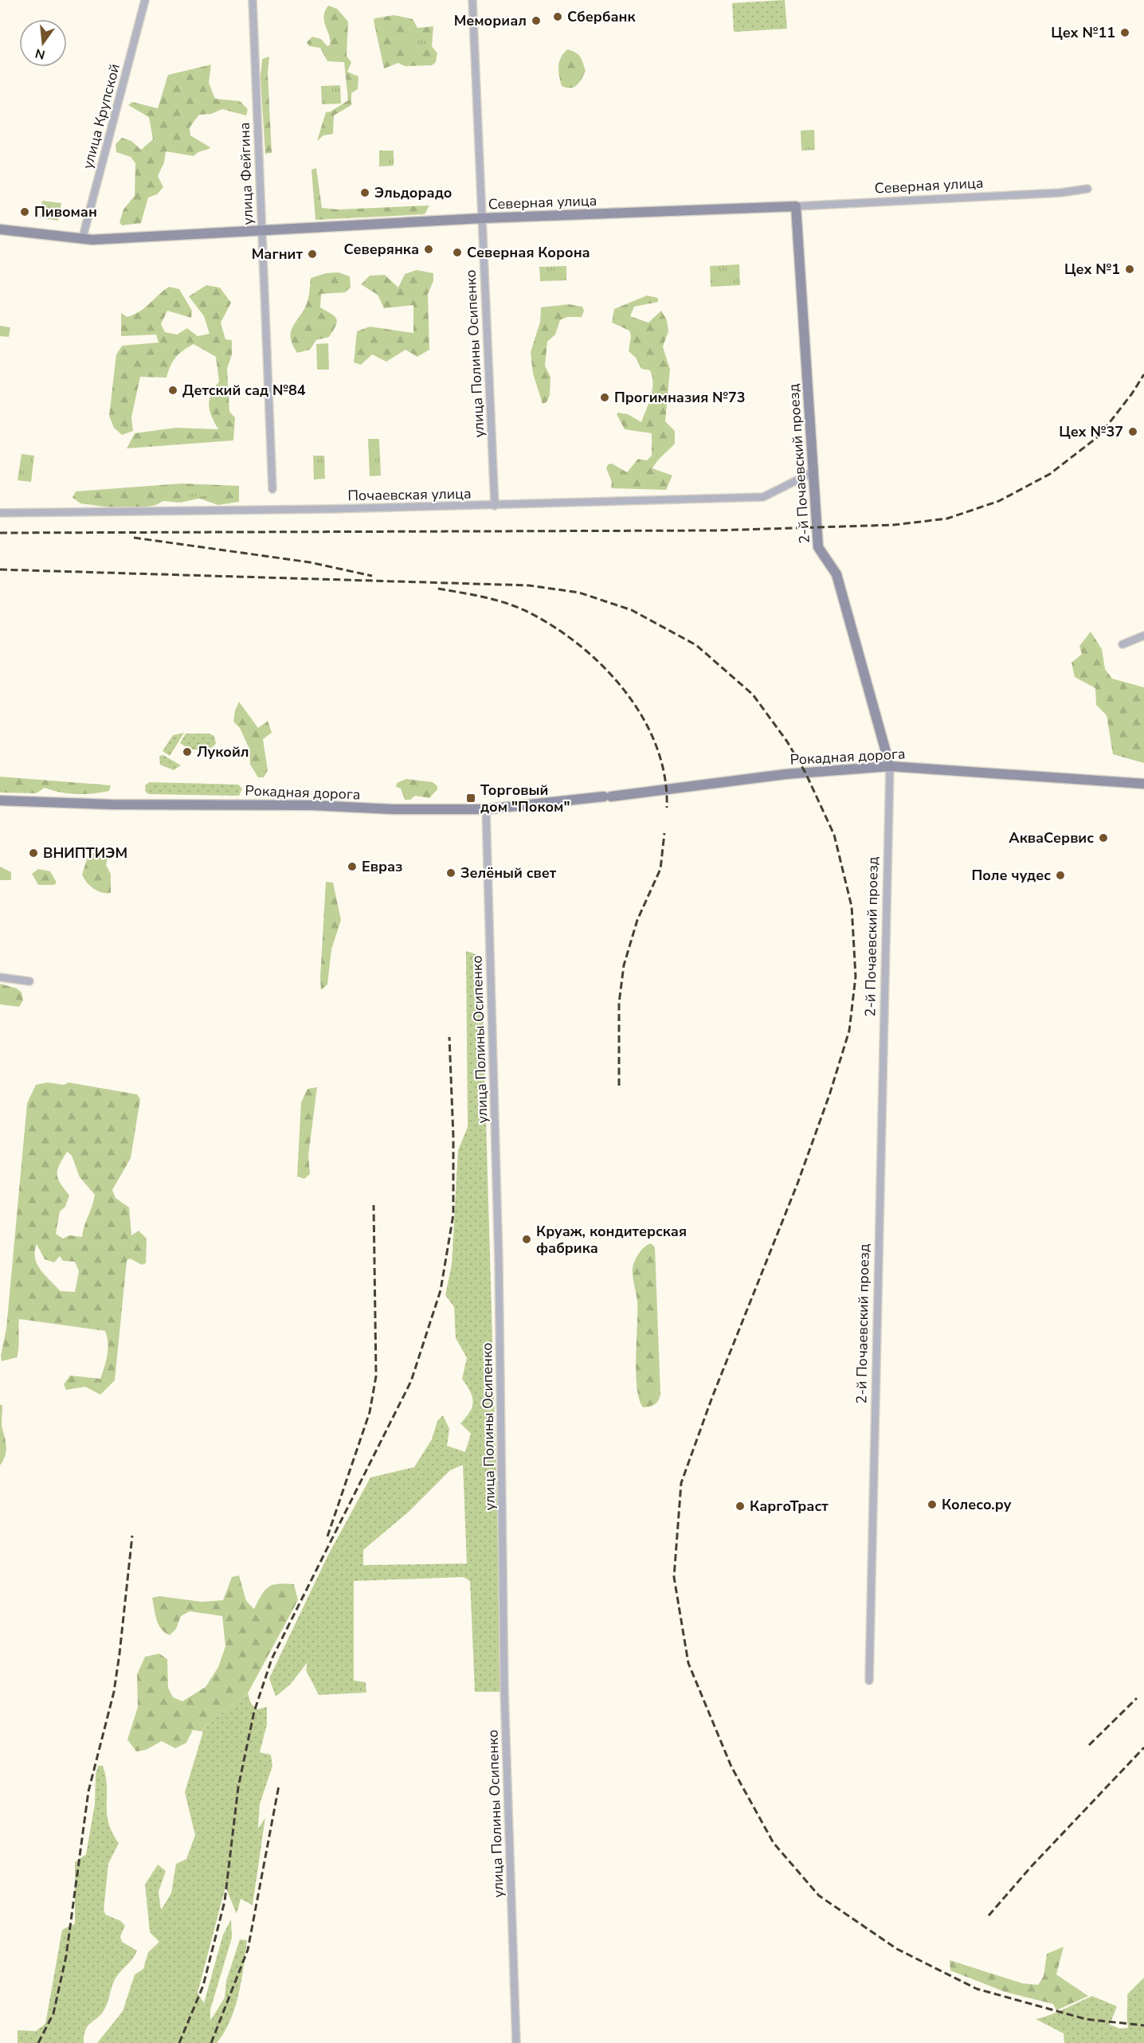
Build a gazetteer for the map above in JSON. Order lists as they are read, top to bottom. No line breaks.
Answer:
{"streets":{"street":["улица Крупской","улица Фейгина","Северная улица","улица Полины Осипенко","2-й Почаевский проезд","Почаевская улица","Рокадная дорога"]},"crossings":[["улица Крупской","Северная улица"],["улица Фейгина","Северная улица"],["Северная улица","улица Полины Осипенко"],["Северная улица","2-й Почаевский проезд"],["улица Полины Осипенко","Почаевская улица"],["улица Полины Осипенко","Рокадная дорога"],["2-й Почаевский проезд","Почаевская улица"],["2-й Почаевский проезд","Рокадная дорога"]],"places":{"other":["Сбербанк","Мемориал","Цех №11","Эльдорадо","Пивоман","Северянка","Северная Корона","Магнит","Цех №1","Детский сад №84","Прогимназия №73","Цех №37","Лукойл","АкваСервис","ВНИПТИЭМ","Евраз","Зелёный свет","Поле чудес","Круаж, кондитерская фабрика","Колесо.ру","КаргоТраст"],"transit":["Торговый дом \"Поком\""]},"north":"bottom"}
